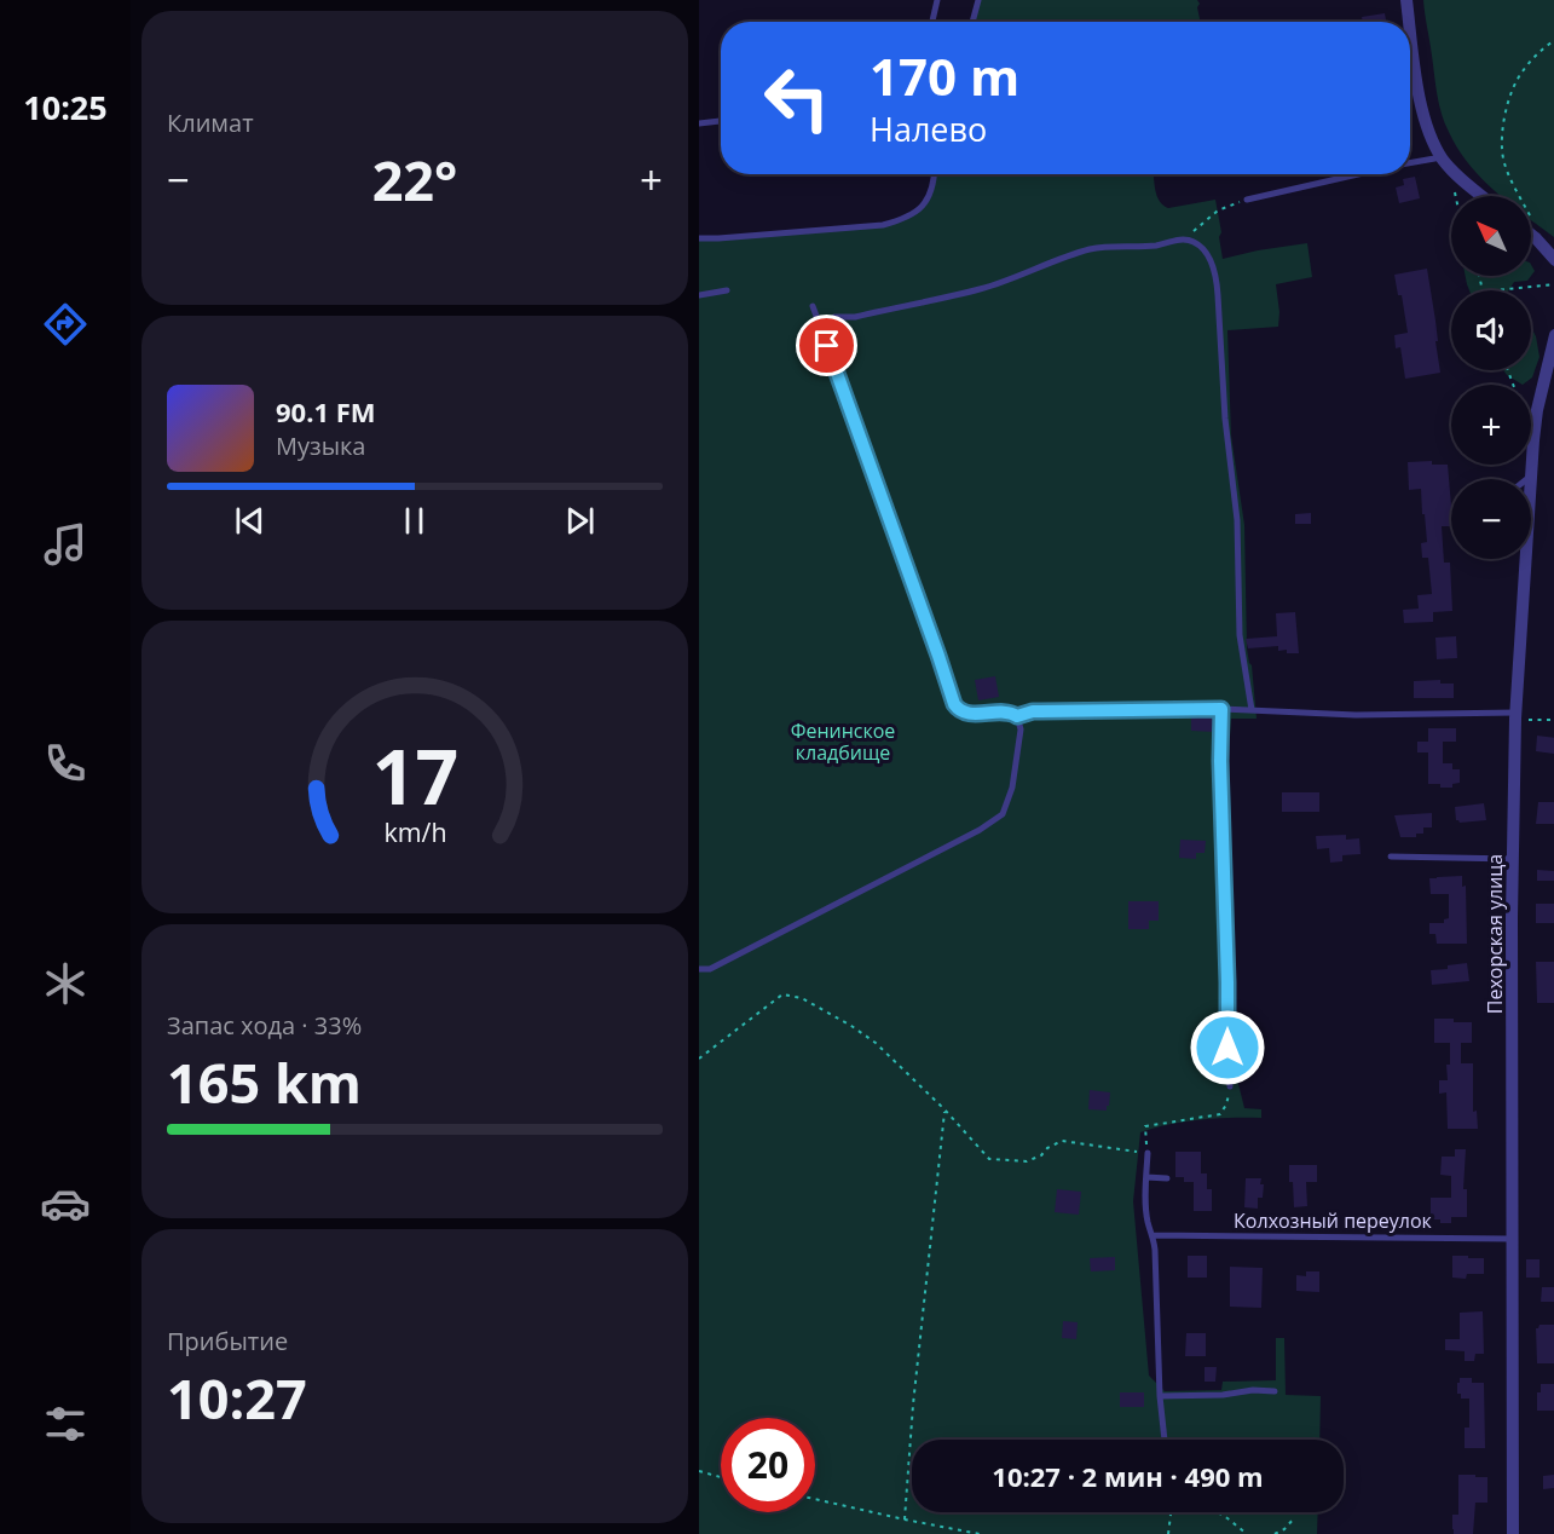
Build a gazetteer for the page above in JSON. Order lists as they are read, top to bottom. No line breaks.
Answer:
{"streets":{"street":["Пехорская улица"],"lane":["Колхозный переулок"]},"crossings":[["Пехорская улица","Колхозный переулок"]],"parks":["Фенинское кладбище"],"north":"top left","page":{"tabs":"10:25","tile":["Климат",["Запас хода · 33%","165 km"],["Прибытие","10:27"]],"turn":["170 m","Налево"],"heat":["−","22°","+"],"map_buttons":["+","−"],"song":["90.1 FM","Музыка"],"limit":"20","trip":"10:27 · 2 мин · 490 m","gauge":["17","km/h"]}}
